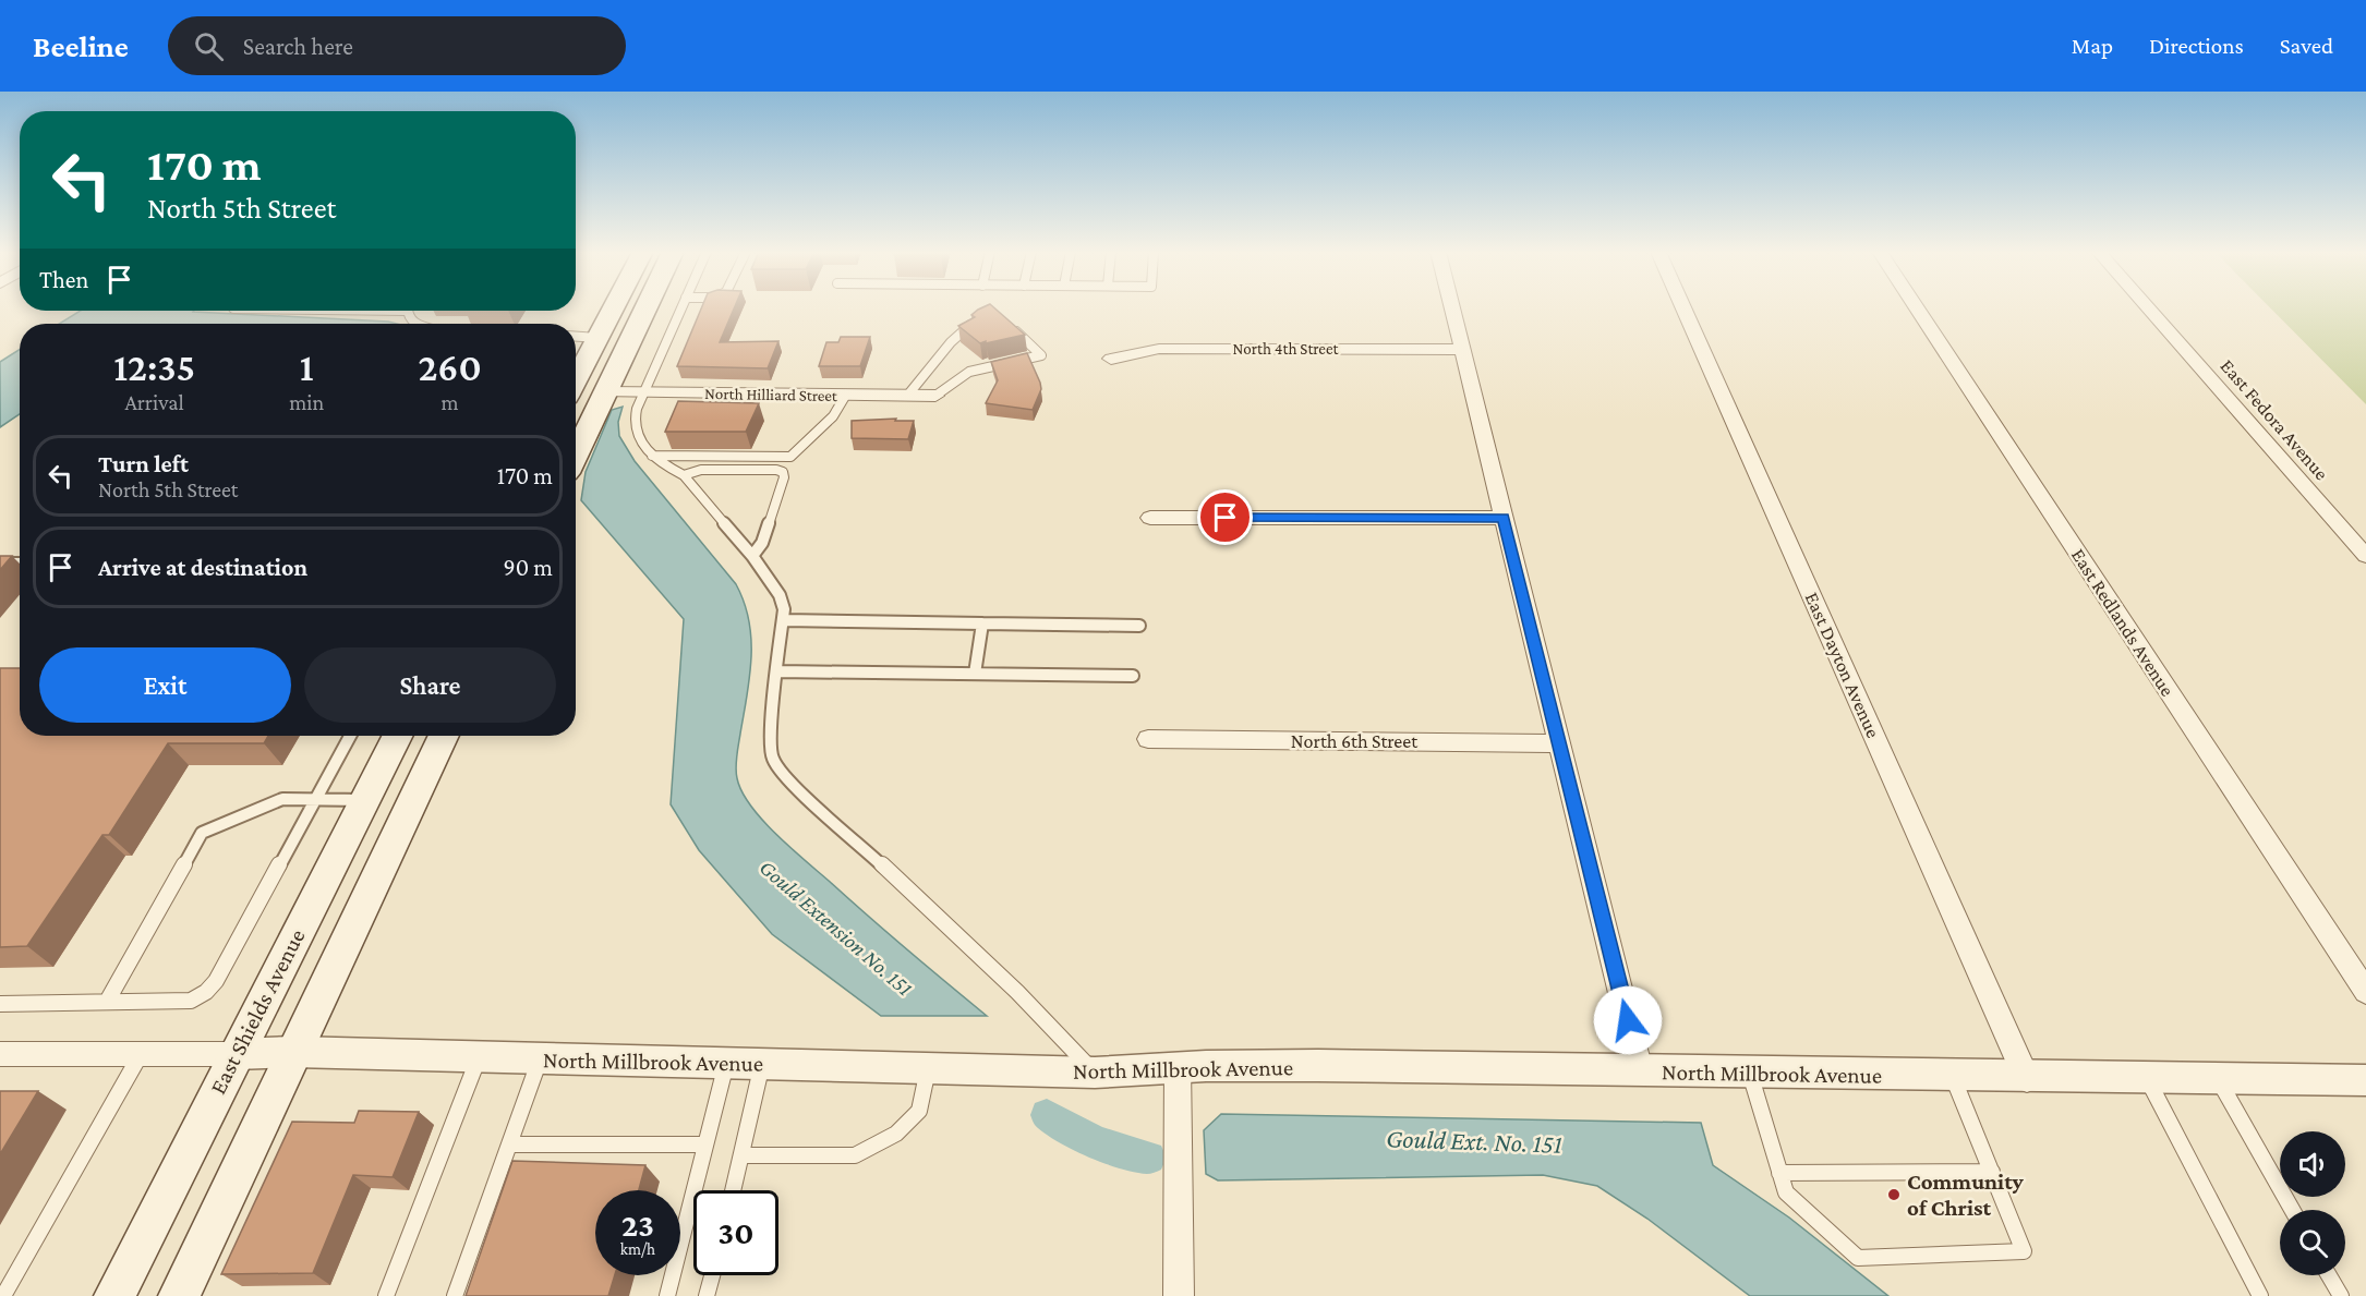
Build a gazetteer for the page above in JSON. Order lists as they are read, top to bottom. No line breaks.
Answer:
{"streets":{"main road":["East Shields Avenue"],"street":["North 4th Street","North Hilliard Street","East Fedora Avenue","East Redlands Avenue","East Dayton Avenue","North 6th Street","North Millbrook Avenue"]},"crossings":[["East Dayton Avenue","North Millbrook Avenue"],["East Shields Avenue","North Millbrook Avenue"]],"water":["Gould Extension No. 151","Gould Ext. No. 151"],"places":["Community of Christ"],"page":{"header":"Beeline","search":"Search here","nav":["Map","Directions","Saved"],"turn":["170 m","North 5th Street"],"then":"Then","eta":["12:35","Arrival","1","min","260","m"],"list":[{"name":"Turn left","note":"North 5th Street","value":"170 m"},{"name":"Arrive at destination","value":"90 m"}],"buttons":["Exit","Share"],"speed":"23 km/h","limit":"30"}}
